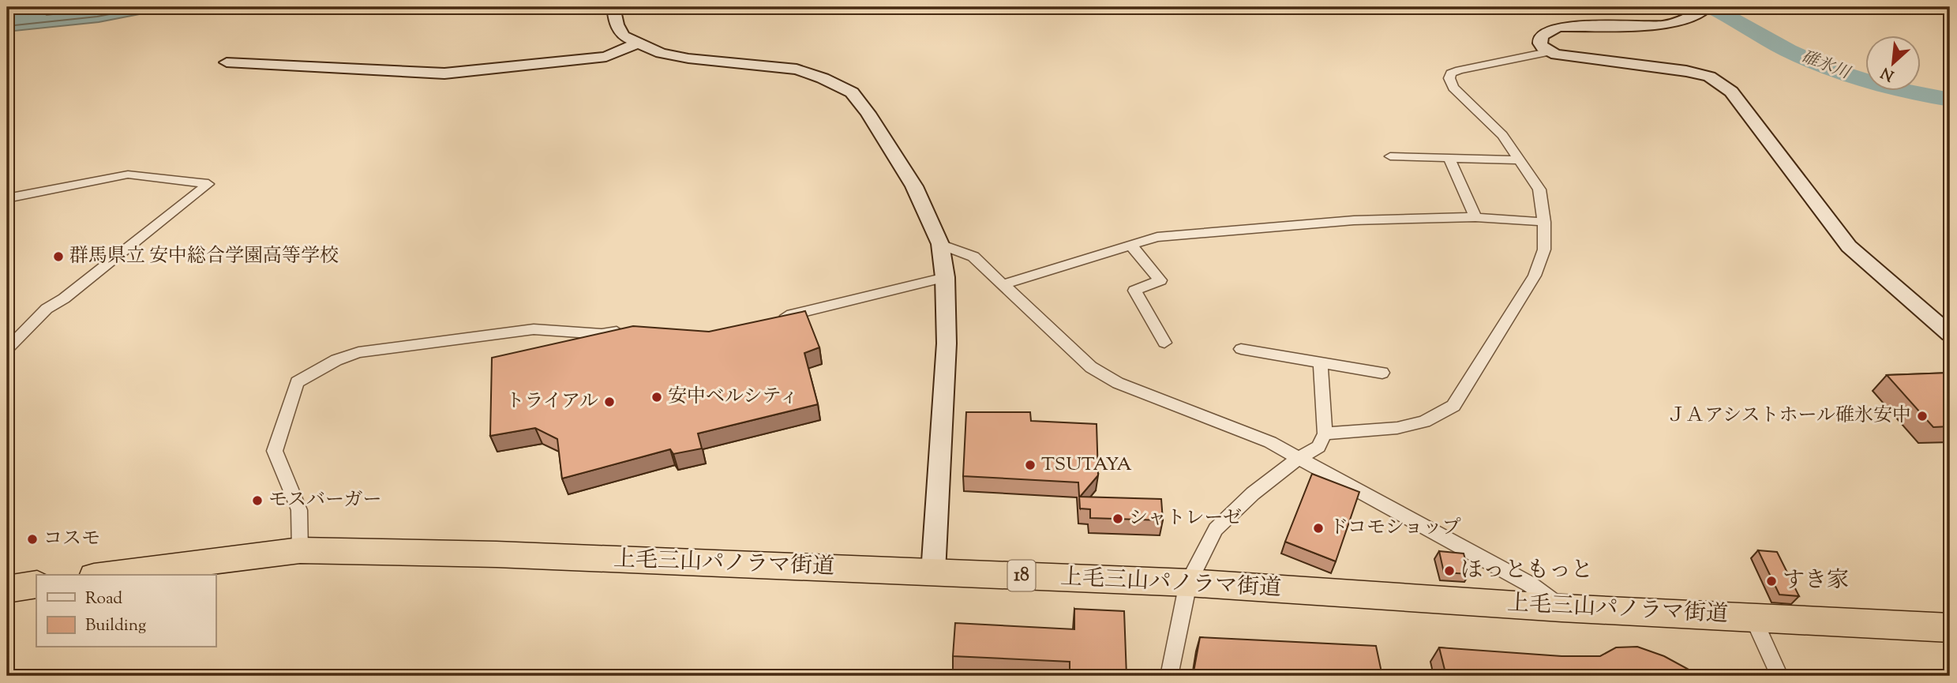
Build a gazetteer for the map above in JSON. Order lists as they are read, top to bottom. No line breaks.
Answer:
{"streets":{"highway":["上毛三山パノラマ街道","18"]},"water":["碓氷川"],"places":["群馬県立 安中総合学園高等学校","安中ベルシティ","トライアル","ＪＡアシストホール碓氷安中","TSUTAYA","モスバーガー","シャトレーゼ","ドコモショップ","コスモ","ほっともっと","すき家"],"legend":["Road","Building"],"north":"bottom left"}
